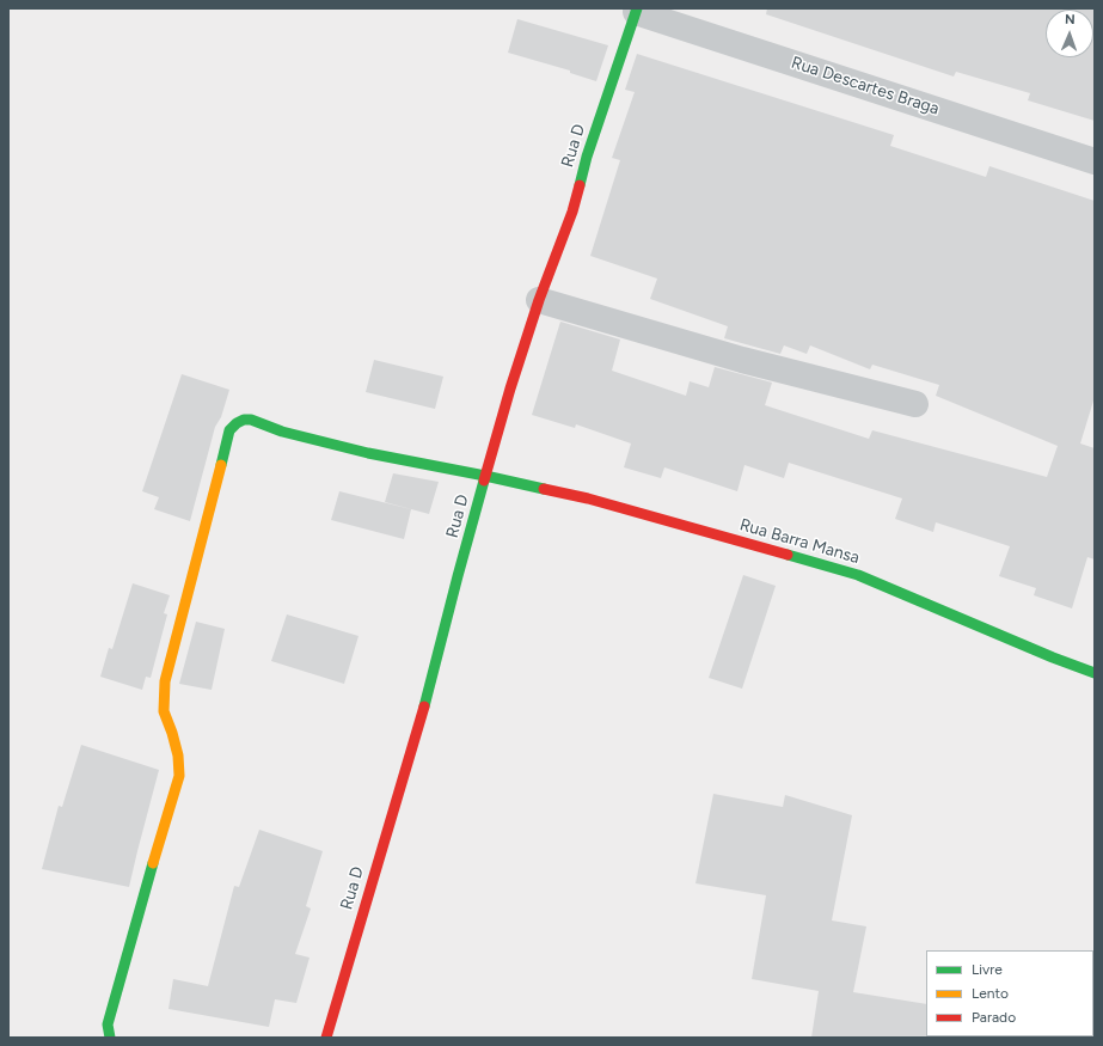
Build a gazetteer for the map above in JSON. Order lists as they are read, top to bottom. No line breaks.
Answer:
{"streets":{"street":["Rua Descartes Braga","Rua D","Rua Barra Mansa"]},"crossings":[["Rua Descartes Braga","Rua D"],["Rua D","Rua Barra Mansa"]],"legend":["Livre","Lento","Parado"],"north":"top"}
